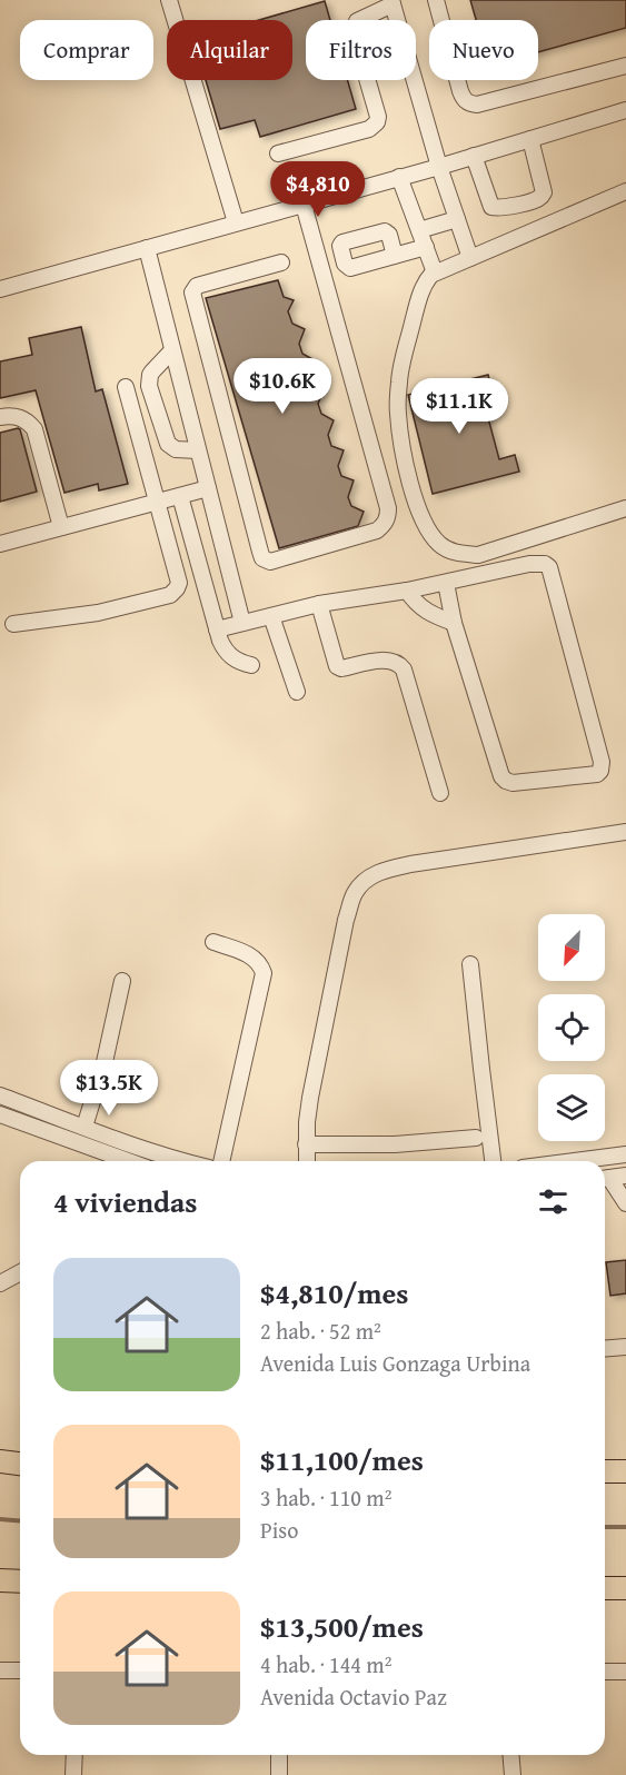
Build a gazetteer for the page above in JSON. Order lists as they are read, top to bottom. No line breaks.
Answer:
{"north":"bottom left","page":{"chip":["Comprar","Alquilar","Filtros","Nuevo"],"price":["$4,810","$10.6K","$11.1K","$13.5K"],"heading":"4 viviendas","list":[{"name":"$4,810/mes","note":"2 hab. · 52 m² · Avenida Luis Gonzaga Urbina"},{"name":"$11,100/mes","note":"3 hab. · 110 m² · Piso"},{"name":"$13,500/mes","note":"4 hab. · 144 m² · Avenida Octavio Paz"}]}}
